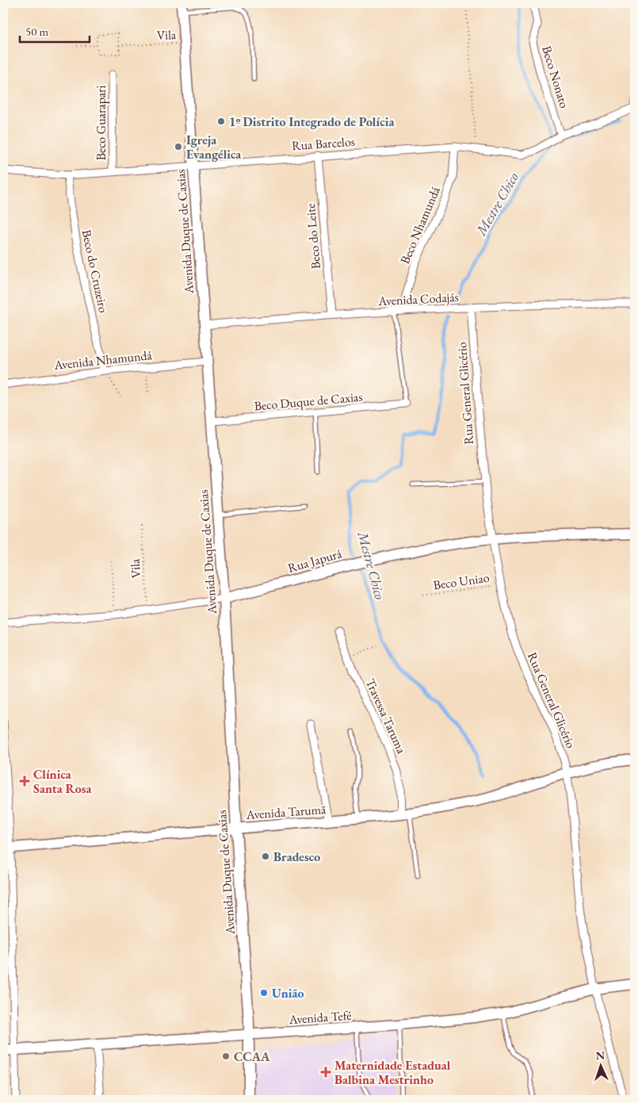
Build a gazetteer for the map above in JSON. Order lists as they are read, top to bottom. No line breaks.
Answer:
{"streets":{"street":["Beco Nonato","Beco Guarapari","Rua Barcelos","Beco Nhamundá","Avenida Duque de Caxias","Beco do Leite","Beco do Cruzeiro","Avenida Codajás","Avenida Nhamundá","Rua General Glicério","Beco Duque de Caxias","Rua Japurá","Travessa Taruma","Avenida Tarumã","Avenida Tefé"],"path":["Vila","Beco Uniao"]},"crossings":[["Vila","Avenida Duque de Caxias"],["Vila","Rua Japurá"],["Beco Nonato","Rua Barcelos"],["Beco Guarapari","Rua Barcelos"],["Rua Barcelos","Beco Nhamundá"],["Rua Barcelos","Avenida Duque de Caxias"],["Rua Barcelos","Beco do Leite"],["Rua Barcelos","Beco do Cruzeiro"],["Beco Nhamundá","Avenida Codajás"],["Avenida Duque de Caxias","Avenida Codajás"],["Avenida Duque de Caxias","Avenida Nhamundá"],["Avenida Duque de Caxias","Beco Duque de Caxias"],["Avenida Duque de Caxias","Rua Japurá"],["Avenida Duque de Caxias","Avenida Tarumã"],["Avenida Duque de Caxias","Avenida Tefé"],["Beco do Leite","Avenida Codajás"],["Beco do Cruzeiro","Avenida Nhamundá"],["Avenida Codajás","Rua General Glicério"],["Rua General Glicério","Rua Japurá"],["Rua General Glicério","Beco Uniao"],["Rua General Glicério","Avenida Tarumã"],["Rua General Glicério","Avenida Tefé"],["Travessa Taruma","Avenida Tarumã"]],"water":["Mestre Chico"],"places":{"other":["1º Distrito Integrado de Polícia","Igreja Evangélica","Bradesco","União","CCAA"],"health":["Clínica Santa Rosa","Maternidade Estadual Balbina Mestrinho"]},"scale_bar":"50 m","north":"top"}
